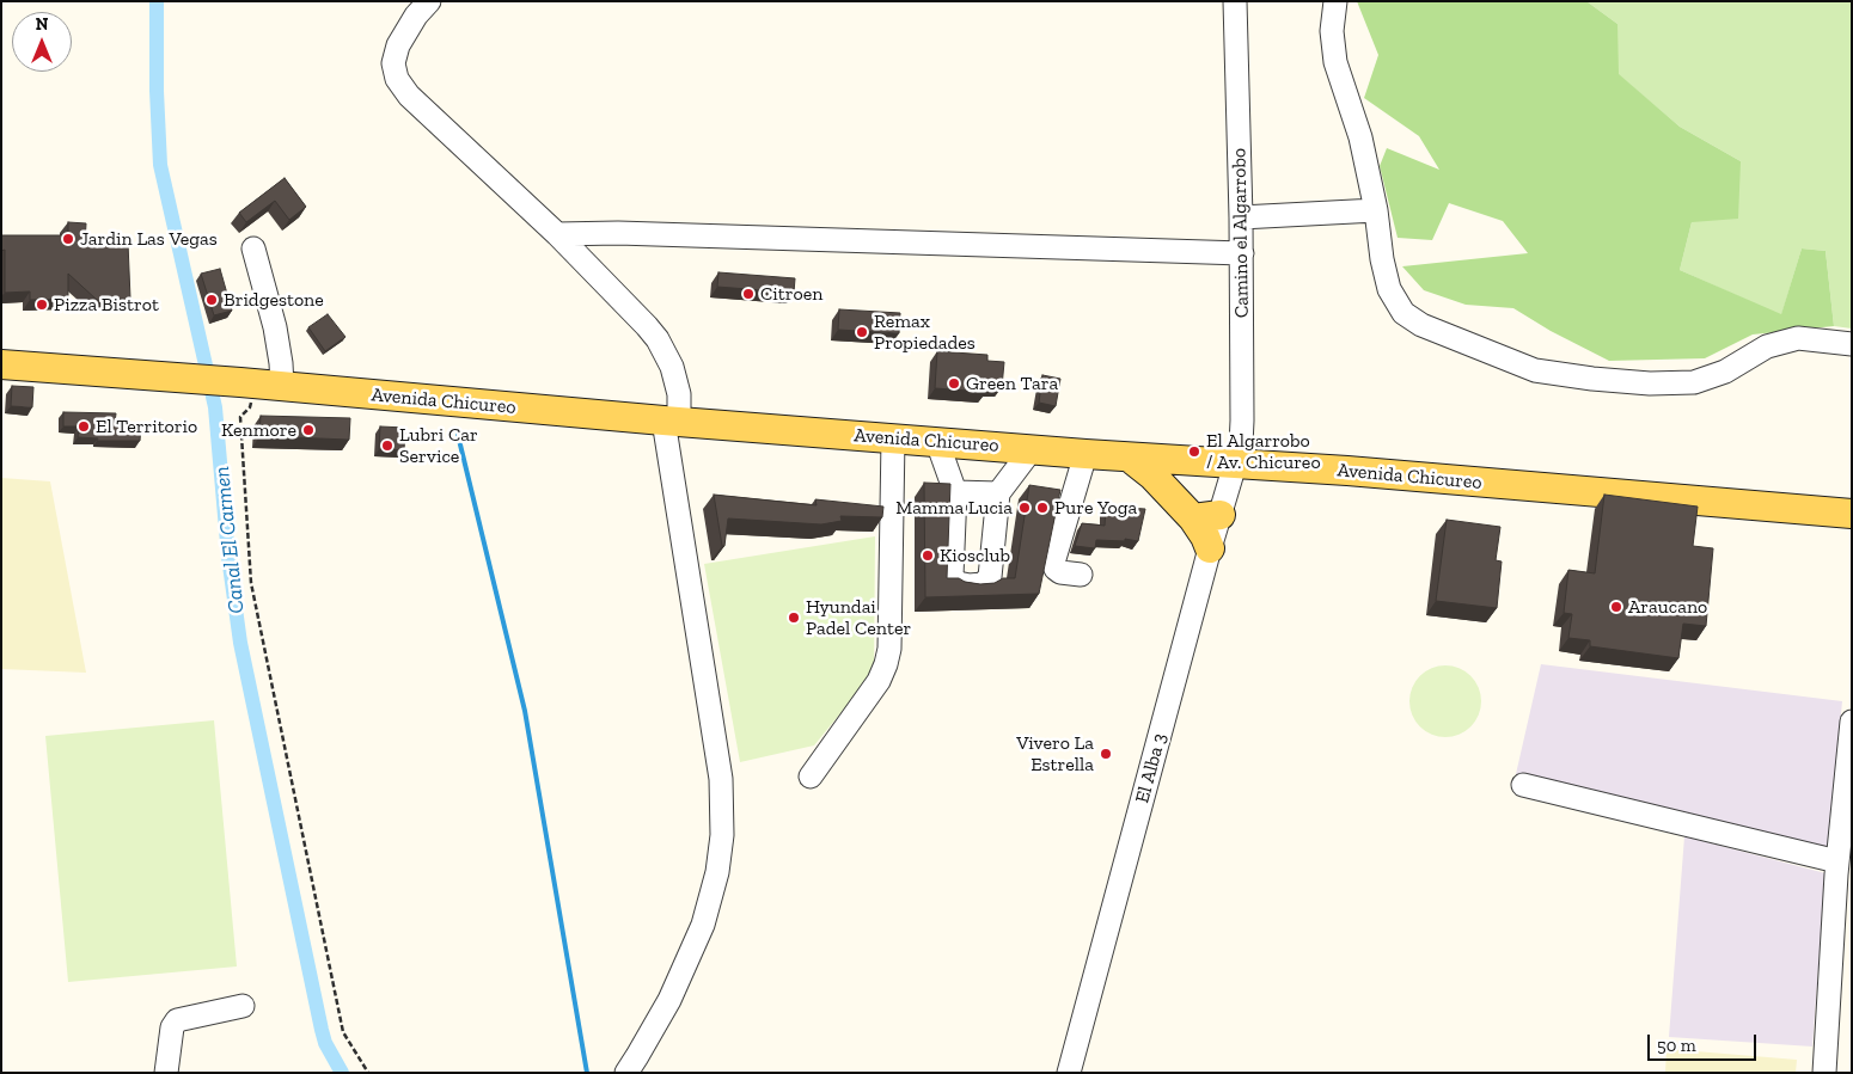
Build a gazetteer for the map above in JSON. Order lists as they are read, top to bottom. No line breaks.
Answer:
{"streets":{"main road":["Avenida Chicureo"],"street":["Camino el Algarrobo","El Alba 3"]},"crossings":[["Camino el Algarrobo","Avenida Chicureo"]],"water":["Canal El Carmen"],"places":["Jardin Las Vegas","Citroen","Bridgestone","Pizza Bistrot","Remax Propiedades","Green Tara","El Territorio","Kenmore","Lubri Car Service","El Algarrobo / Av. Chicureo","Mamma Lucia","Pure Yoga","Kiosclub","Araucano","Hyundai Padel Center","Vivero La Estrella"],"scale_bar":"50 m","north":"top"}
